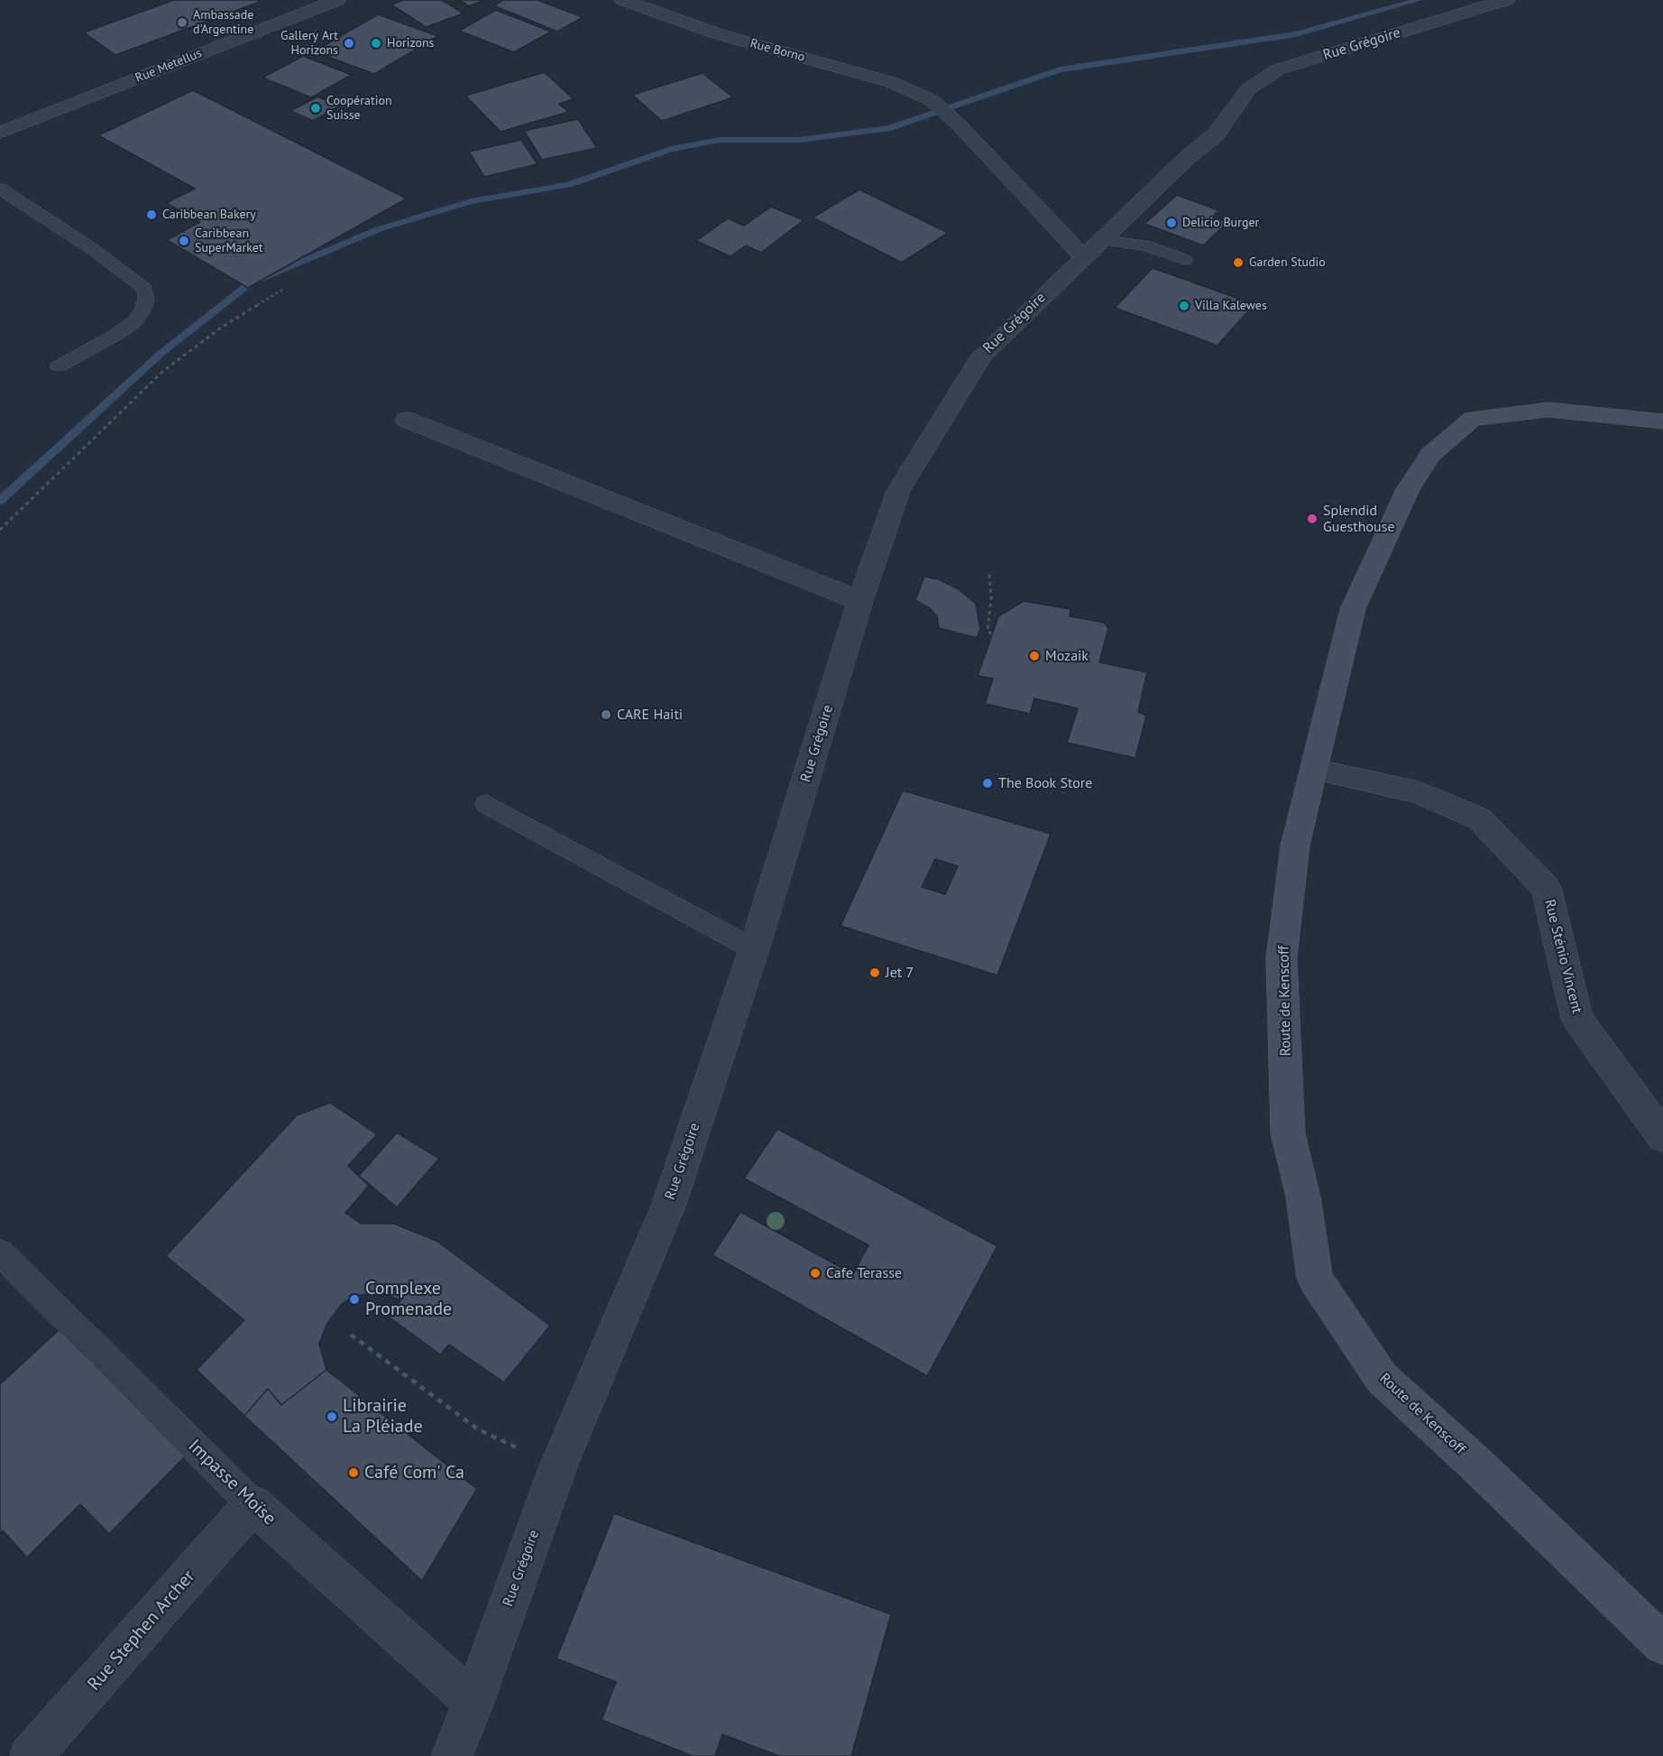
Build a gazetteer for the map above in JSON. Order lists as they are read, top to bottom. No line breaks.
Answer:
{"streets":{"main road":["Route de Kenscoff"],"street":["Rue Grégoire","Rue Borno","Rue Metellus","Rue Sténio Vincent","Impasse Moïse","Rue Stephen Archer"]},"crossings":[["Rue Grégoire","Rue Borno"],["Rue Grégoire","Impasse Moïse"],["Rue Sténio Vincent","Route de Kenscoff"],["Impasse Moïse","Rue Stephen Archer"]],"places":["Ambassade d'Argentine","Gallery Art Horizons","Horizons","Coopération Suisse","Caribbean Bakery","Delicio Burger","Caribbean SuperMarket","Garden Studio","Villa Kalewes","Splendid Guesthouse","Mozaik","CARE Haiti","The Book Store","Jet 7","Cafe Terasse","Complexe Promenade","Librairie La Pléiade","Café Com' Ca"]}
